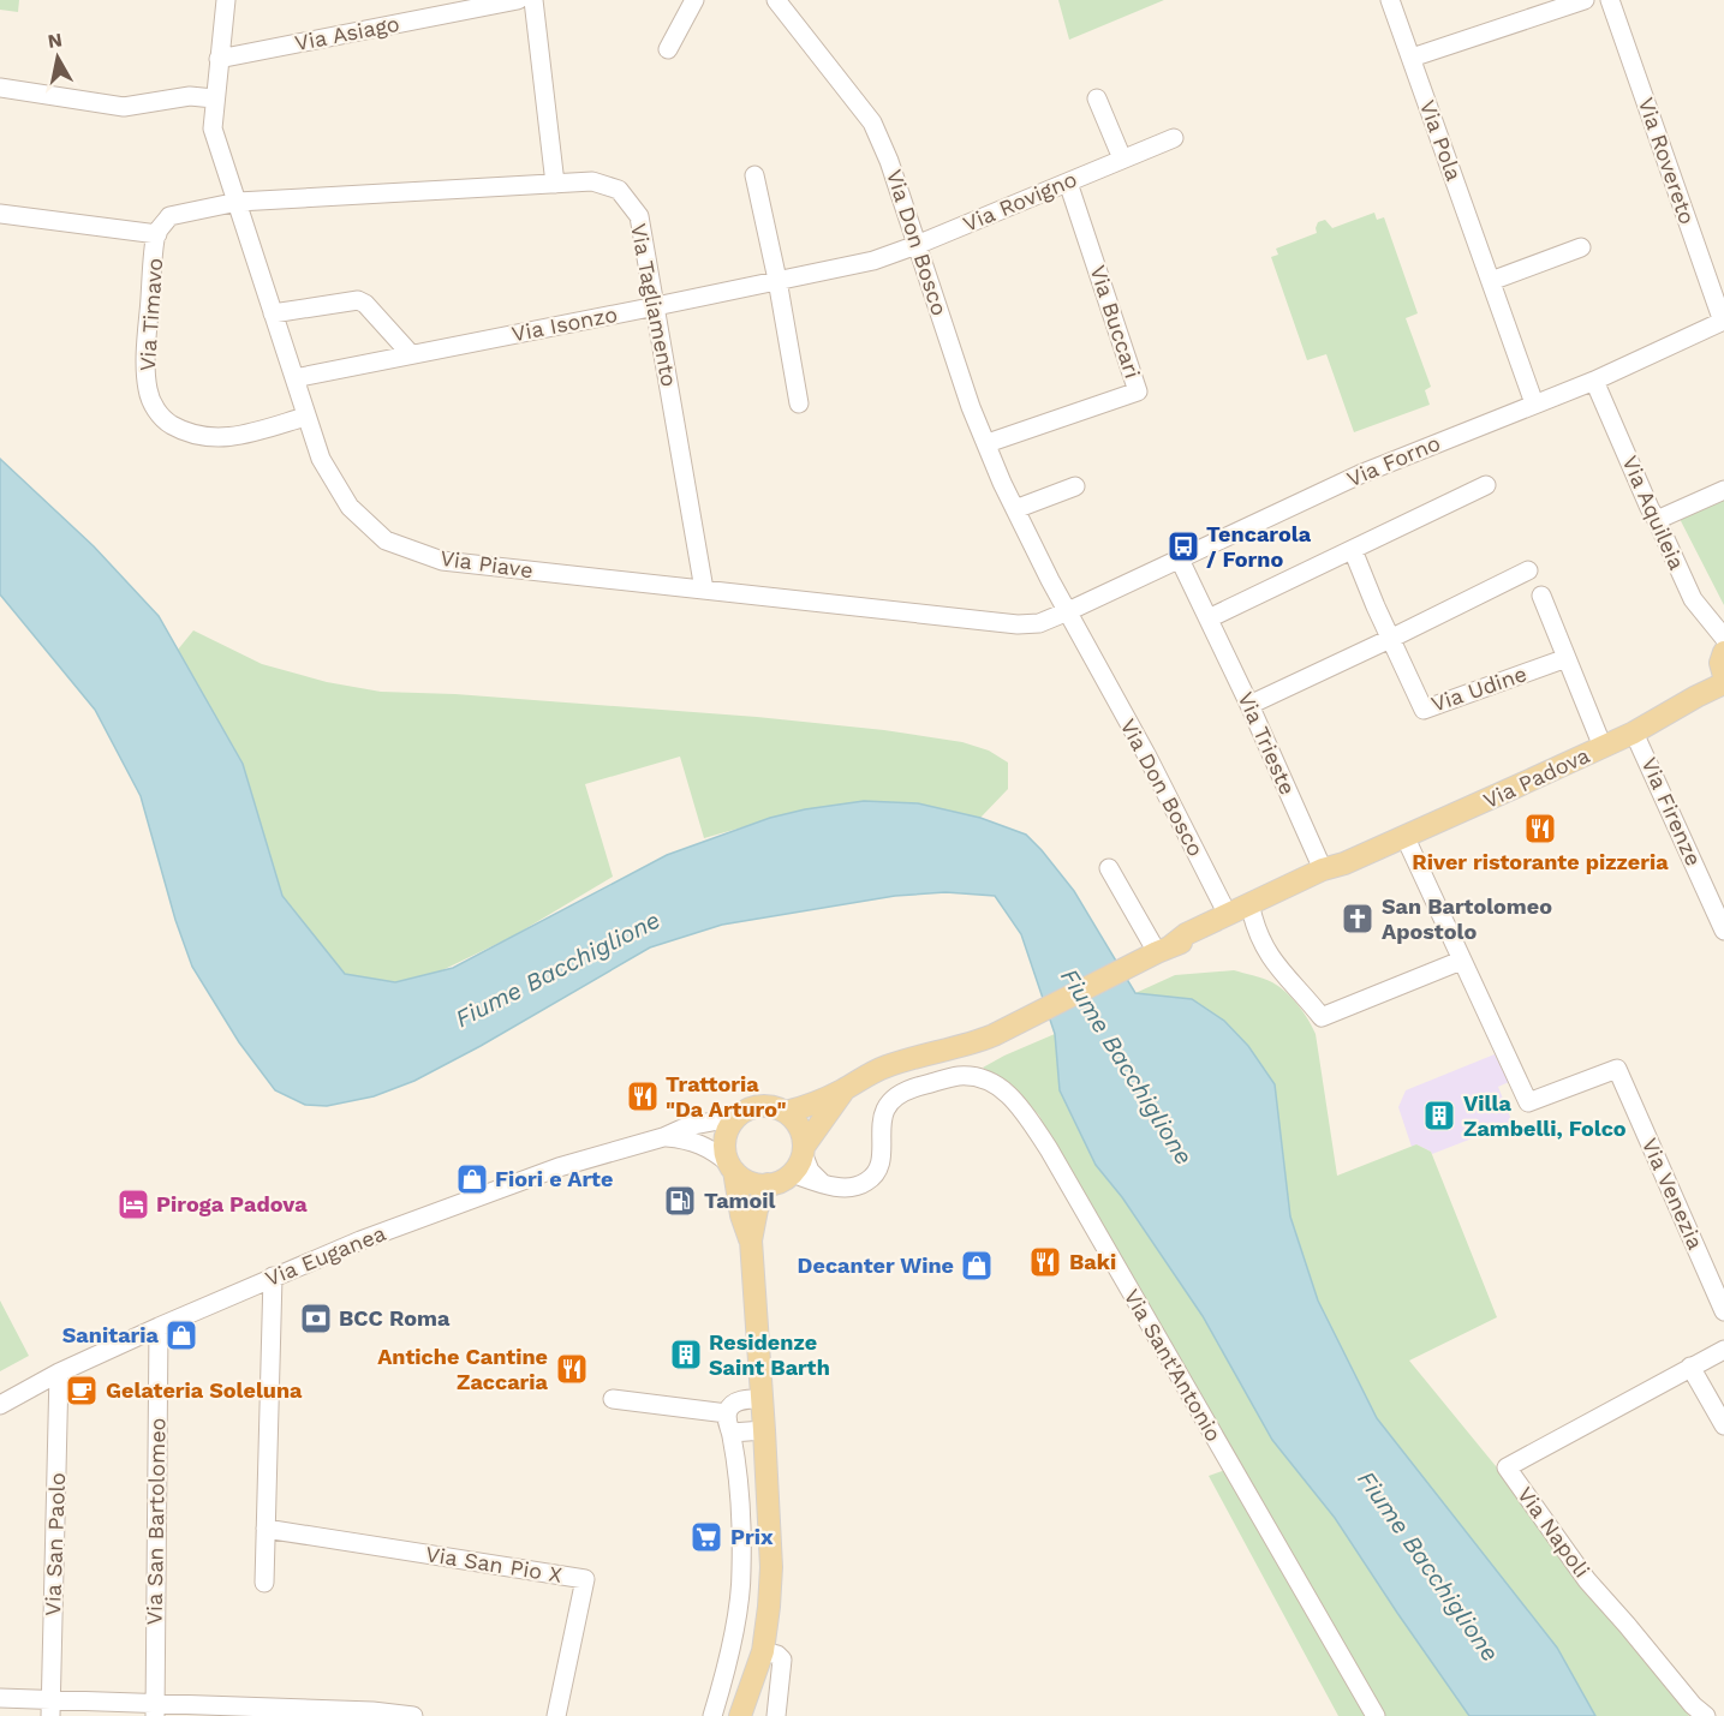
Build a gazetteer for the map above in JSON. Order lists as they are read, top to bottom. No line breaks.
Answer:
{"streets":{"main road":["Via Padova","Via Euganea"],"street":["Via Asiago","Via Pola","Via Rovereto","Via Rovigno","Via Don Bosco","Via Tagliamento","Via Timavo","Via Buccari","Via Isonzo","Via Forno","Via Aquileia","Via Piave","Via Udine","Via Trieste","Via Firenze","Via Venezia","Via Sant'Antonio","Via San Bartolomeo","Via Napoli","Via San Paolo","Via San Pio X"]},"crossings":[["Via Asiago","Via Piave"],["Via Pola","Via Forno"],["Via Rovereto","Via Forno"],["Via Rovigno","Via Don Bosco"],["Via Rovigno","Via Buccari"],["Via Rovigno","Via Isonzo"],["Via Don Bosco","Via Buccari"],["Via Don Bosco","Via Isonzo"],["Via Don Bosco","Via Forno"],["Via Don Bosco","Via Piave"],["Via Don Bosco","Via Padova"],["Via Tagliamento","Via Timavo"],["Via Tagliamento","Via Isonzo"],["Via Tagliamento","Via Piave"],["Via Timavo","Via Piave"],["Via Isonzo","Via Piave"],["Via Forno","Via Aquileia"],["Via Forno","Via Piave"],["Via Forno","Via Trieste"],["Via Trieste","Via Padova"],["Via Padova","Via Firenze"],["Via Padova","Via Venezia"],["Via Padova","Via Euganea"],["Via Euganea","Via Sant'Antonio"],["Via Euganea","Via San Bartolomeo"],["Via Euganea","Via San Paolo"]],"water":["Fiume Bacchiglione"],"places":{"bus stop":["Tencarola / Forno"],"restaurant":["River ristorante pizzeria","Trattoria \"Da Arturo\"","Baki","Antiche Cantine Zaccaria"],"church":["San Bartolomeo Apostolo"],"building":["Villa Zambelli, Folco","Residenze Saint Barth"],"shop":["Fiori e Arte","Decanter Wine","Sanitaria"],"fuel station":["Tamoil"],"hotel":["Piroga Padova"],"bank":["BCC Roma"],"cafe":["Gelateria Soleluna"],"supermarket":["Prix"]},"north":"top"}
